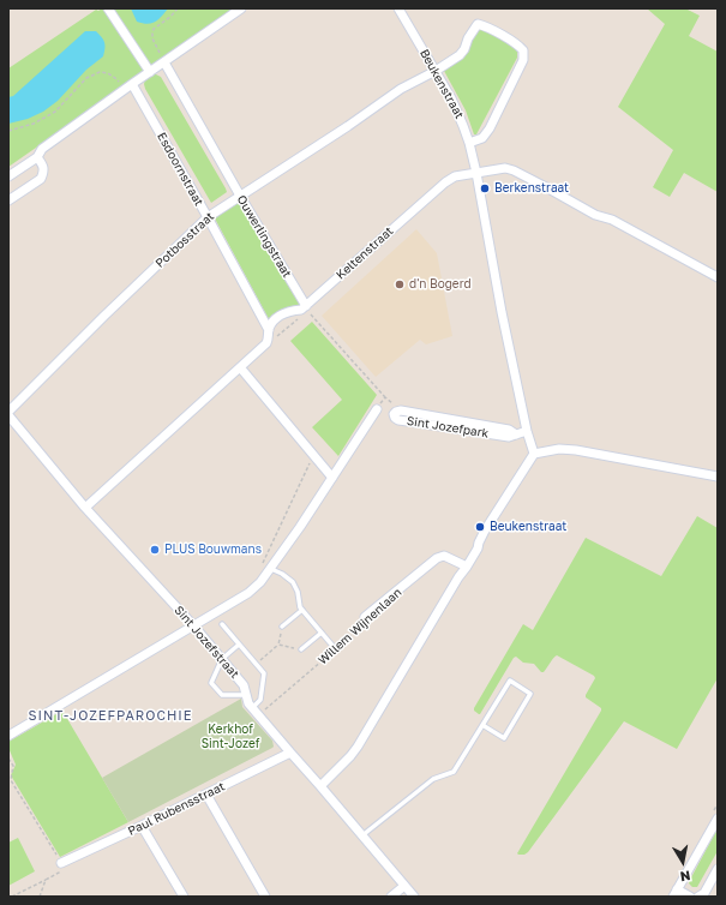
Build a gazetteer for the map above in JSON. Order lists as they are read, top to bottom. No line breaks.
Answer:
{"streets":{"street":["Beukenstraat","Esdoornstraat","Ouwerlingstraat","Potbosstraat","Keltenstraat","Sint Jozefpark","Willem Wijnenlaan","Sint Jozefstraat","Paul Rubensstraat"]},"crossings":[["Beukenstraat","Potbosstraat"],["Beukenstraat","Keltenstraat"],["Beukenstraat","Sint Jozefpark"],["Esdoornstraat","Potbosstraat"],["Esdoornstraat","Keltenstraat"],["Ouwerlingstraat","Potbosstraat"],["Ouwerlingstraat","Keltenstraat"],["Willem Wijnenlaan","Sint Jozefstraat"],["Sint Jozefstraat","Paul Rubensstraat"]],"districts":["SINT-JOZEFPAROCHIE"],"parks":["Kerkhof Sint-Jozef"],"places":["Berkenstraat","d'n Bogerd","Beukenstraat","PLUS Bouwmans"],"north":"bottom"}
